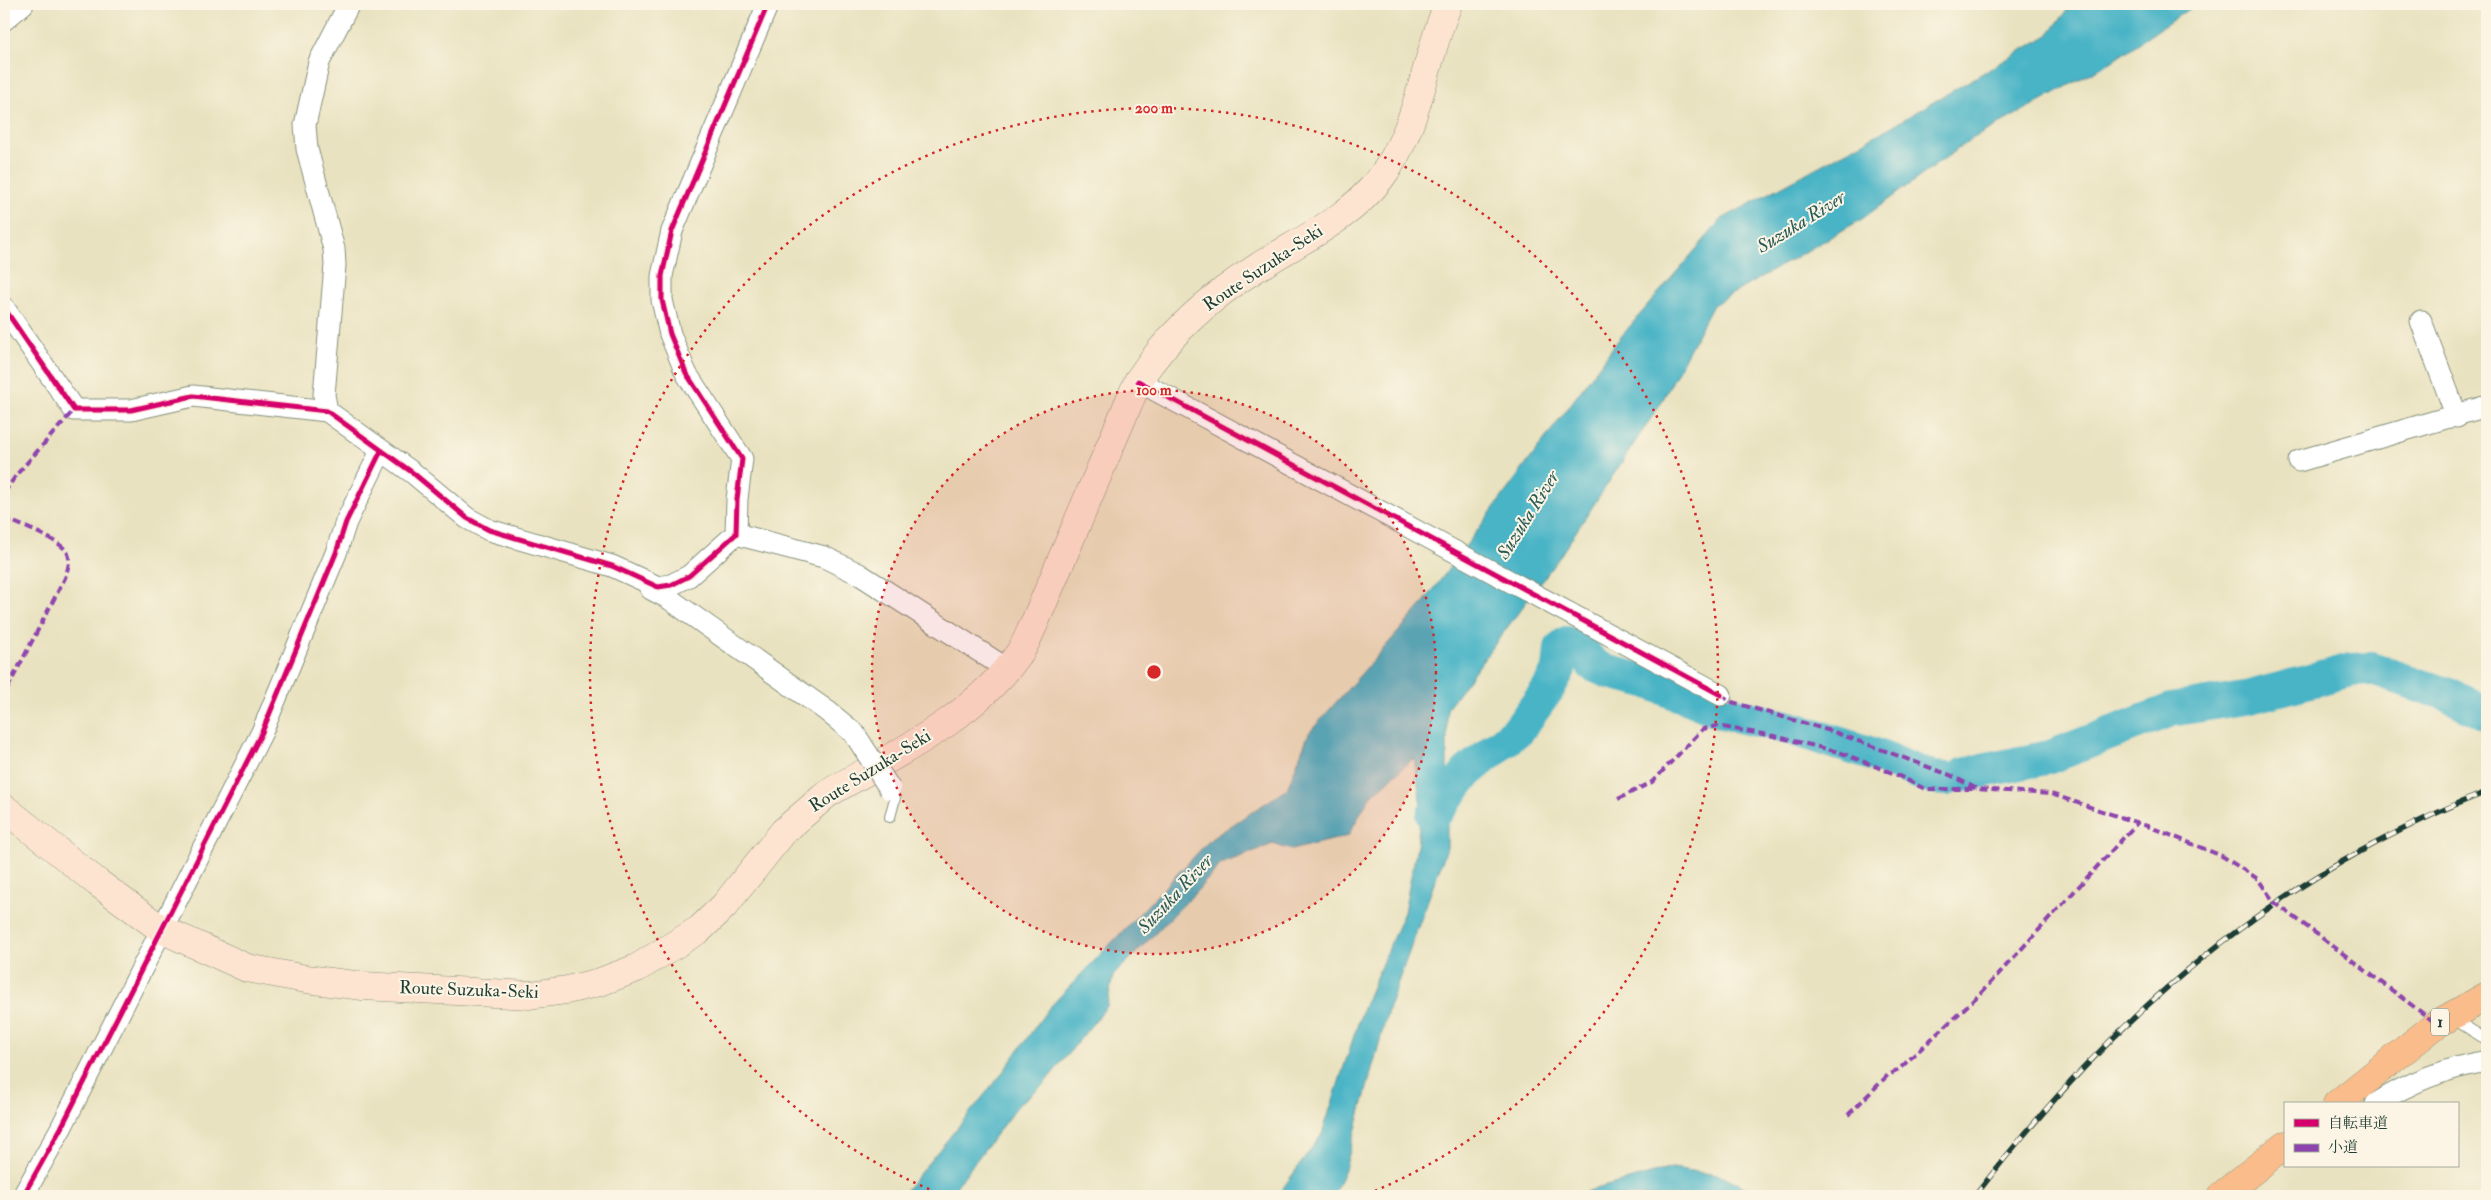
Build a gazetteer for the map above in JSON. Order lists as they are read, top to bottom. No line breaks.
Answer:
{"streets":{"highway":["1"],"main road":["Route Suzuka-Seki"]},"water":["Suzuka River"],"legend":["自転車道","小道"],"rings":["200 m","100 m"]}
